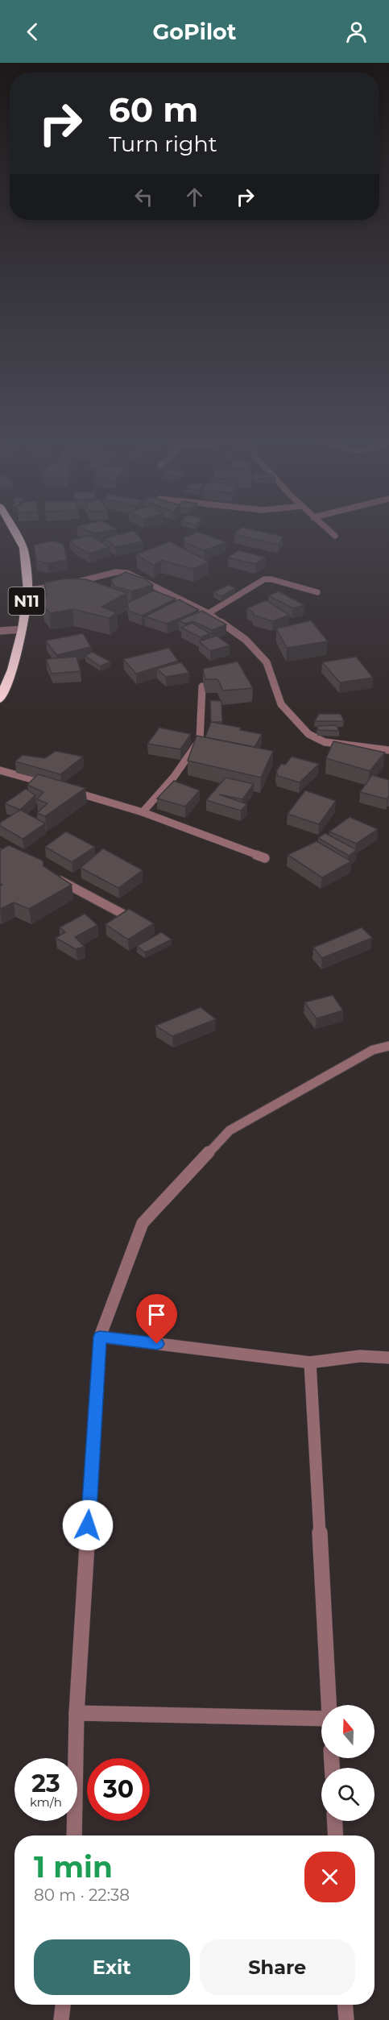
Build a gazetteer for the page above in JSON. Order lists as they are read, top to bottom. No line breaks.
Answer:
{"streets":{"highway":["N11"]},"north":"top","page":{"header":"GoPilot","turn":["60 m","Turn right"],"speed":"23 km/h","limit":"30","heading":["1 min","80 m · 22:38"],"buttons":["Exit","Share"]}}
